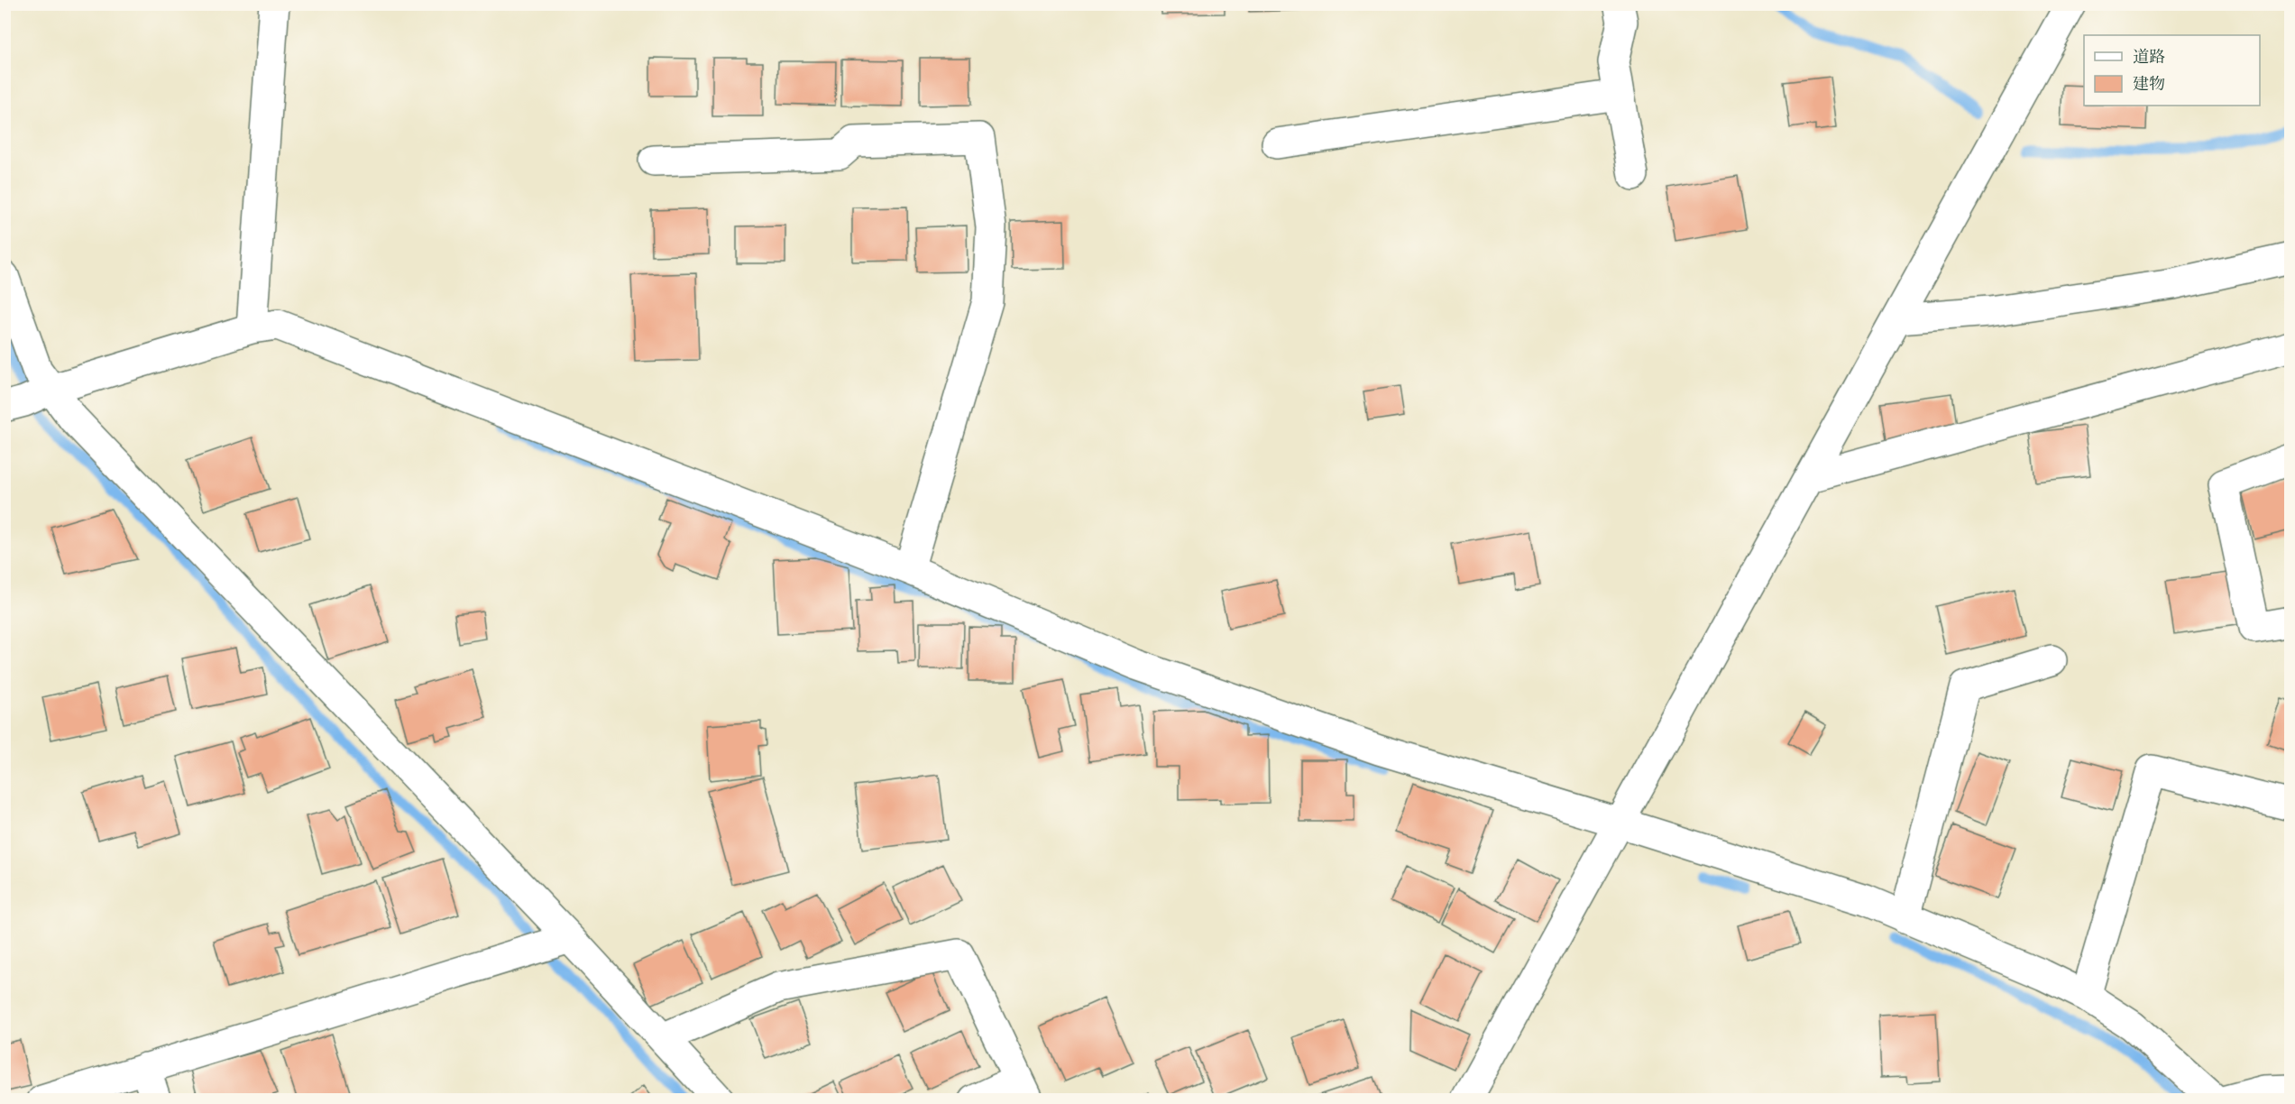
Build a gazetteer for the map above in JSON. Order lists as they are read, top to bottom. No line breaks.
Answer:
{"legend":["道路","建物"]}
